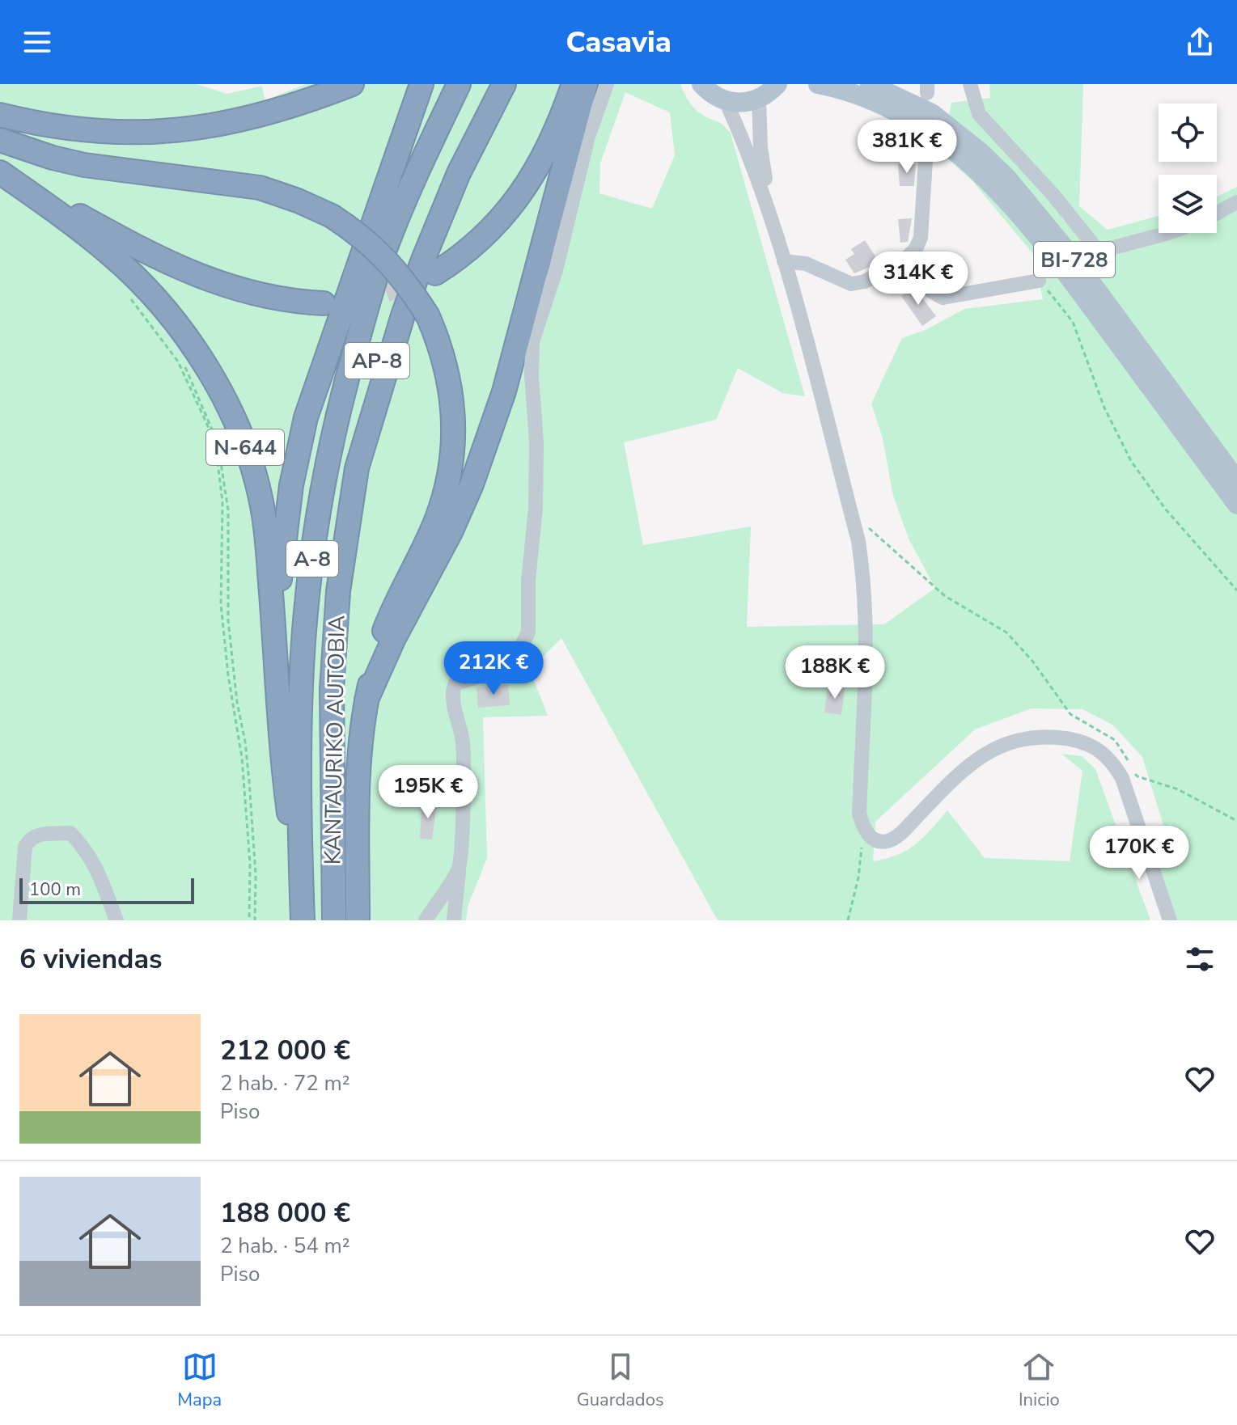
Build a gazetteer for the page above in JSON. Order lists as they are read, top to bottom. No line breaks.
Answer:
{"streets":{"highway":["AP-8","N-644","A-8","KANTAURIKO AUTOBIA"],"main road":["BI-728"]},"crossings":[["AP-8","KANTAURIKO AUTOBIA"]],"scale_bar":"100 m","page":{"header":"Casavia","price":["381K €","314K €","212K €","188K €","195K €","170K €"],"scale":"100 m","heading":"6 viviendas","list":[{"name":"212 000 €","note":"2 hab. · 72 m² · Piso"},{"name":"188 000 €","note":"2 hab. · 54 m² · Piso"}],"tabs":["Mapa","Guardados","Inicio"]}}
